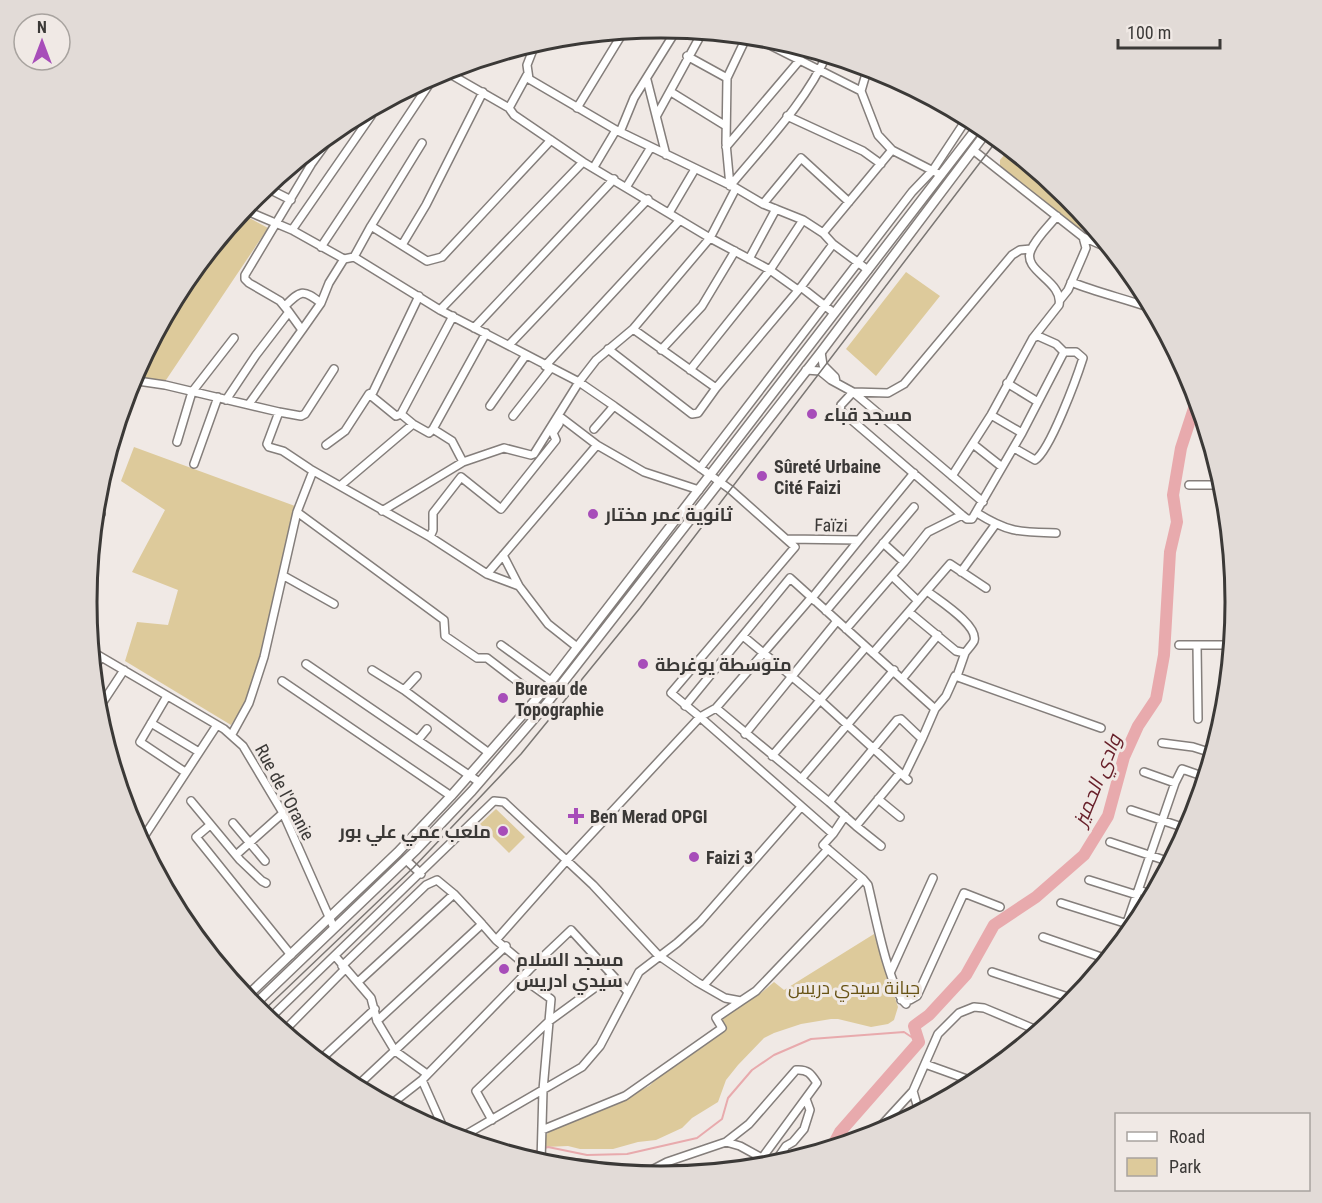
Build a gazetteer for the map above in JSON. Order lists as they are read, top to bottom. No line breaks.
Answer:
{"streets":{"street":["Faïzi","Rue de l'Oranie"]},"water":["وادي الحميز"],"parks":["جبانة سيدي دريس"],"places":{"other":["مسجد قباء","Sûreté Urbaine Cité Faizi","ثانوية عمر مختار","متوسطة يوغرطة","Bureau de Topographie","ملعب عمي علي بور","Faizi 3","مسجد السلام سيدي ادريس"],"health":["Ben Merad OPGI"]},"legend":["Road","Park"],"scale_bar":"100 m","north":"top"}
